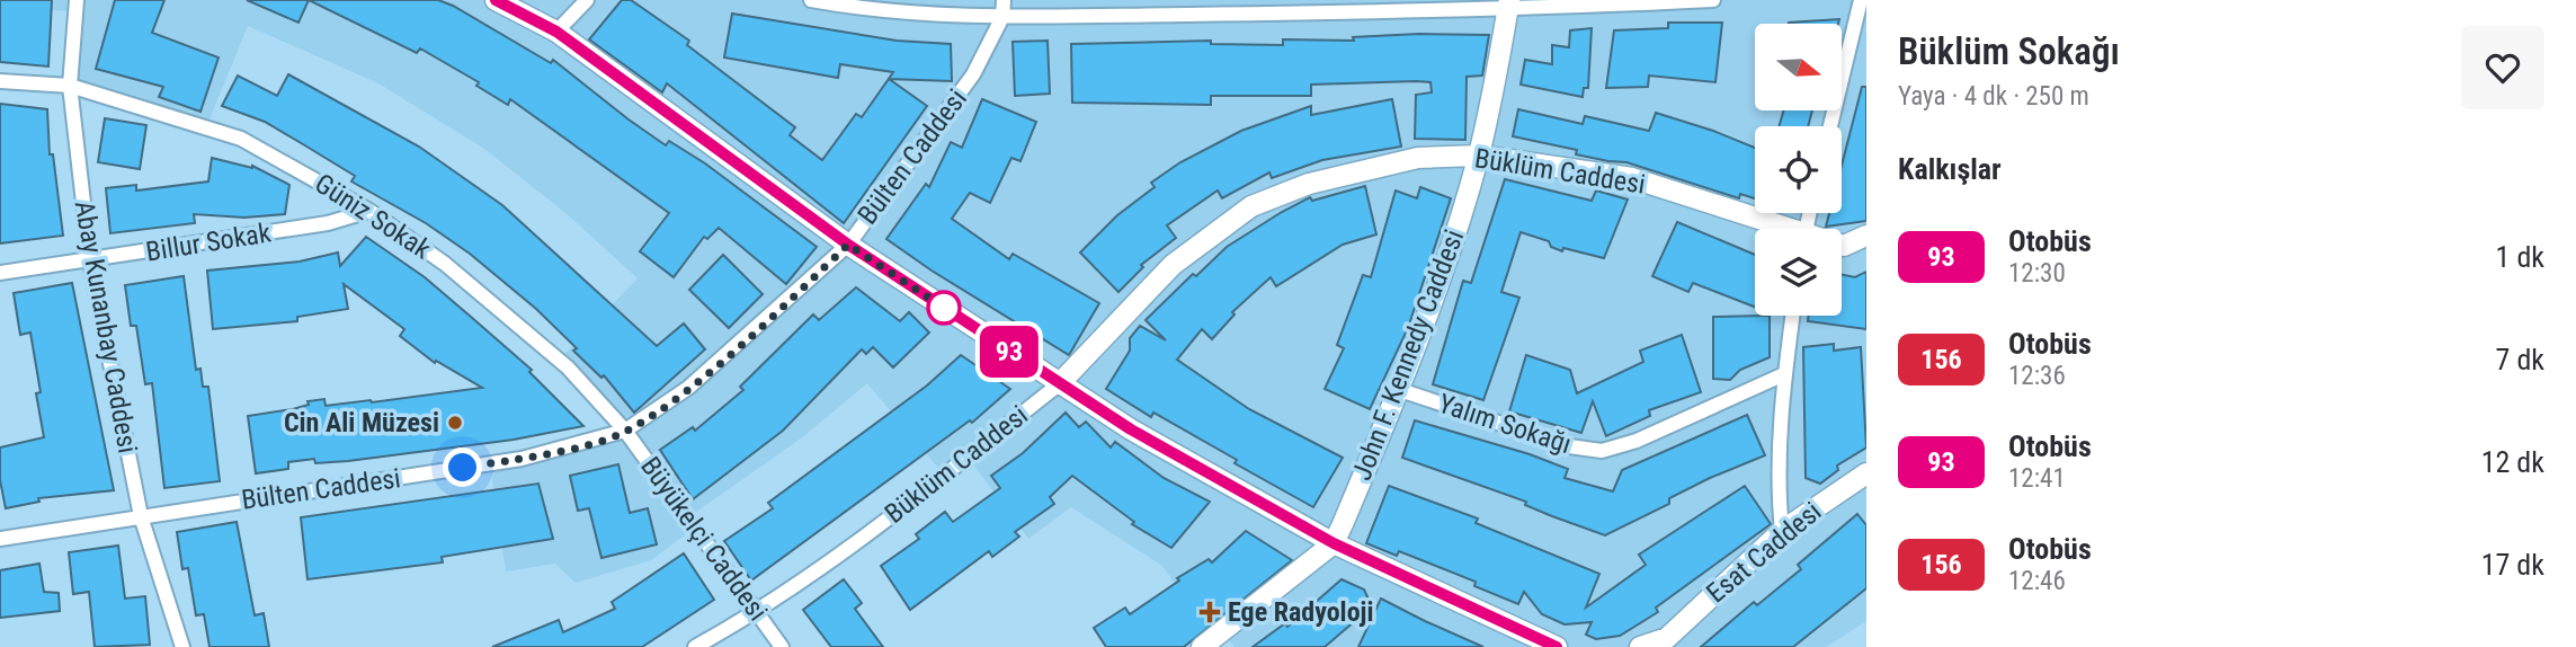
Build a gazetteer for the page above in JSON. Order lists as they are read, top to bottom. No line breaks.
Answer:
{"streets":{"main road":["Büklüm Caddesi","John F. Kennedy Caddesi","Esat Caddesi"],"street":["Bülten Caddesi","Güniz Sokak","Billur Sokak","Abay Kunanbay Caddesi","Yalım Sokağı","Büyükelçi Caddesi"]},"crossings":[["Bülten Caddesi","Güniz Sokak"],["Bülten Caddesi","Abay Kunanbay Caddesi"],["Bülten Caddesi","Büyükelçi Caddesi"],["Büklüm Caddesi","John F. Kennedy Caddesi"],["Büklüm Caddesi","Büyükelçi Caddesi"],["Güniz Sokak","Billur Sokak"],["Güniz Sokak","Abay Kunanbay Caddesi"],["Güniz Sokak","Büyükelçi Caddesi"],["Billur Sokak","Abay Kunanbay Caddesi"],["John F. Kennedy Caddesi","Yalım Sokağı"]],"places":{"other":["Cin Ali Müzesi"],"health":["Ege Radyoloji"]},"lines":["bus line 93"],"north":"right","page":{"on_map":"93","heading":[["Büklüm Sokağı","Yaya · 4 dk · 250 m"],"Kalkışlar"],"list":[{"mark":"93","name":"Otobüs","note":"12:30","value":"1 dk"},{"mark":"156","name":"Otobüs","note":"12:36","value":"7 dk"},{"mark":"93","name":"Otobüs","note":"12:41","value":"12 dk"},{"mark":"156","name":"Otobüs","note":"12:46","value":"17 dk"}]}}
